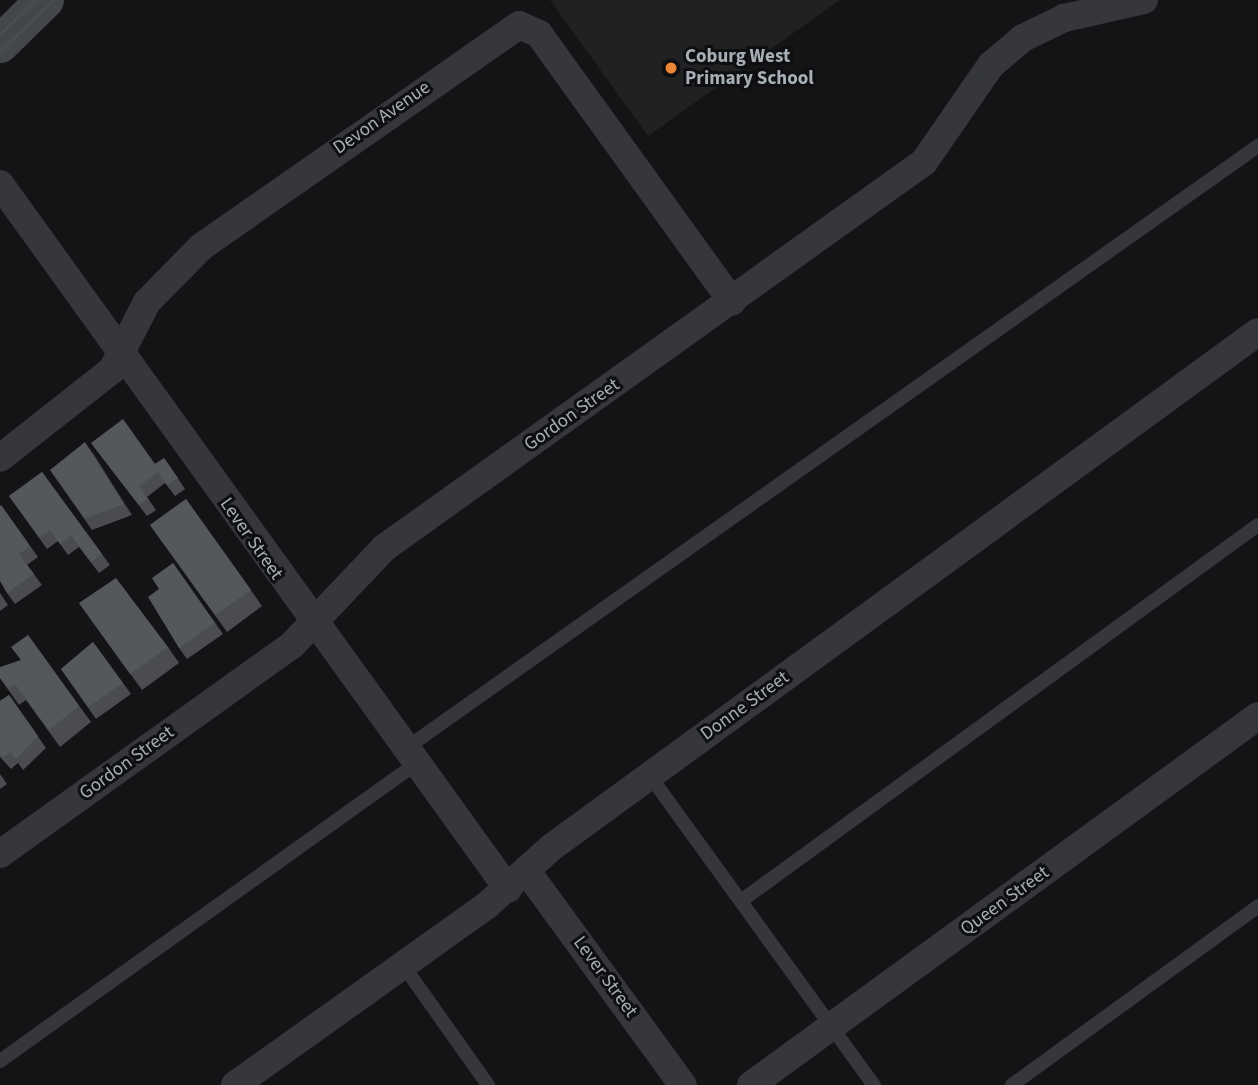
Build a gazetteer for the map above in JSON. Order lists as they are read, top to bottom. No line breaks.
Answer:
{"streets":{"street":["Devon Avenue","Gordon Street","Lever Street","Donne Street","Queen Street"]},"crossings":[["Devon Avenue","Gordon Street"],["Devon Avenue","Lever Street"],["Gordon Street","Lever Street"],["Lever Street","Donne Street"]],"places":["Coburg West Primary School"]}
